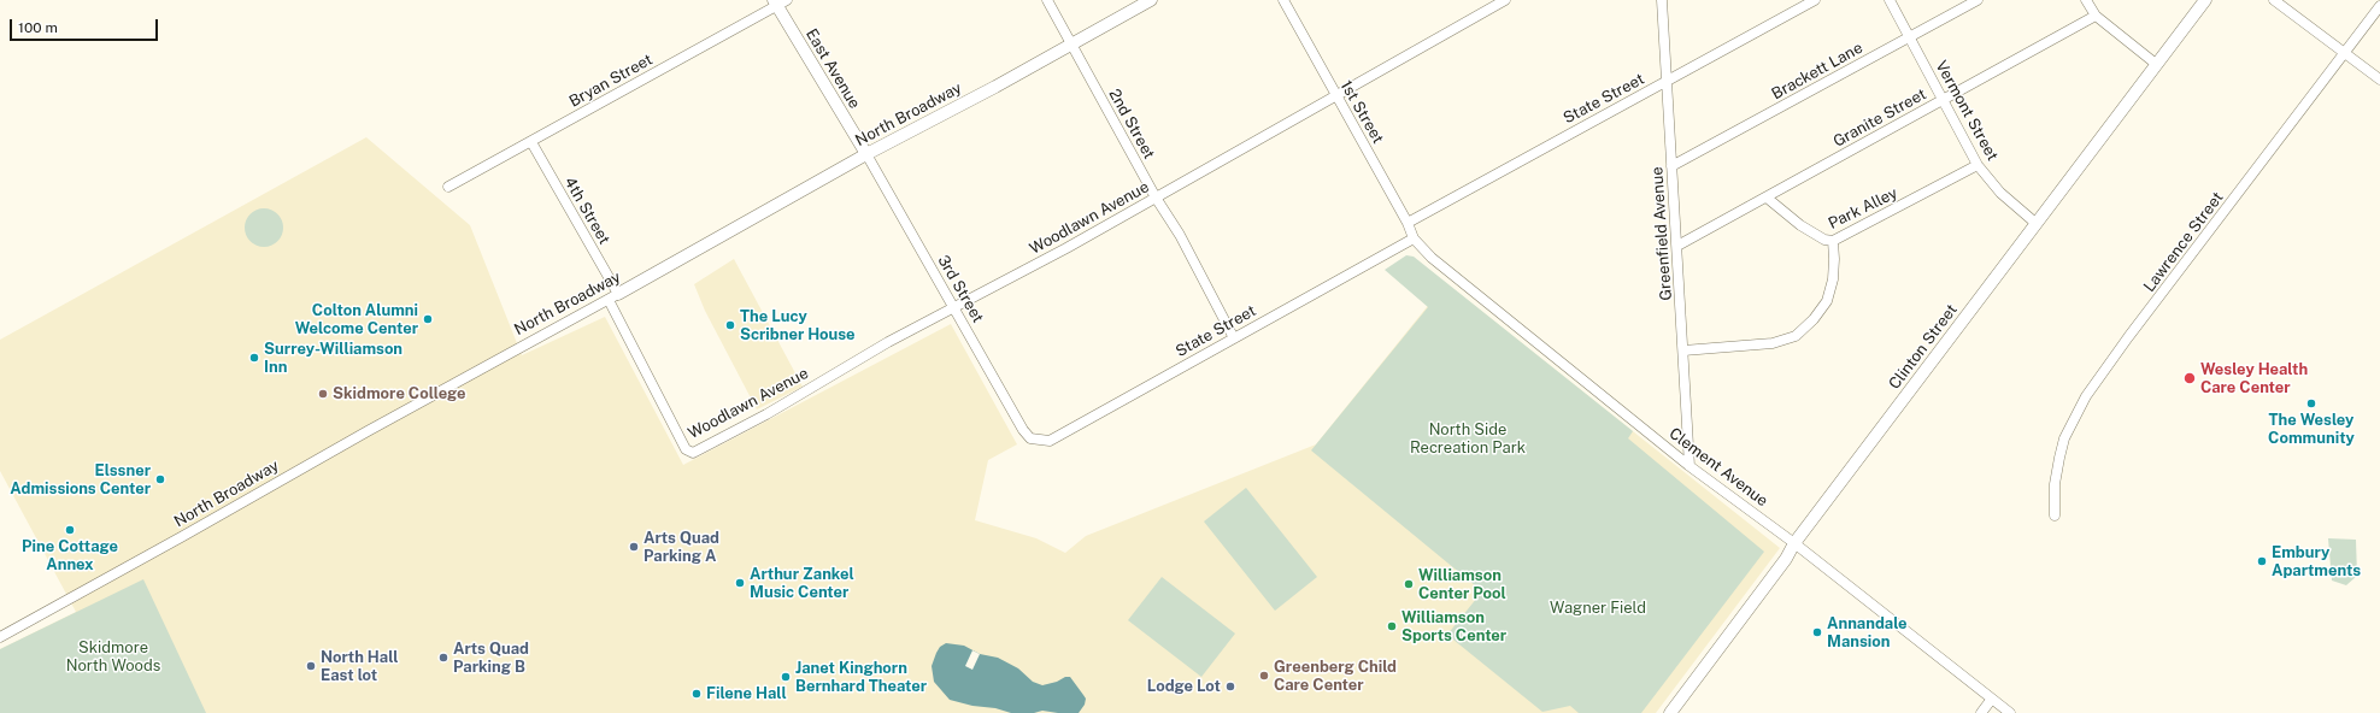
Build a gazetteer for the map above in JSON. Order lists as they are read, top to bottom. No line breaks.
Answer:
{"streets":{"street":["East Avenue","Brackett Lane","Bryan Street","State Street","Vermont Street","1st Street","North Broadway","Granite Street","2nd Street","Park Alley","4th Street","Woodlawn Avenue","Greenfield Avenue","Lawrence Street","3rd Street","Clinton Street","Clement Avenue"]},"crossings":[["East Avenue","Bryan Street"],["East Avenue","North Broadway"],["East Avenue","3rd Street"],["Brackett Lane","Vermont Street"],["Brackett Lane","Greenfield Avenue"],["Bryan Street","4th Street"],["State Street","1st Street"],["State Street","2nd Street"],["State Street","Greenfield Avenue"],["State Street","3rd Street"],["State Street","Clement Avenue"],["Vermont Street","Granite Street"],["Vermont Street","Park Alley"],["Vermont Street","Clinton Street"],["1st Street","Woodlawn Avenue"],["1st Street","Clement Avenue"],["North Broadway","2nd Street"],["North Broadway","4th Street"],["North Broadway","3rd Street"],["Granite Street","Park Alley"],["Granite Street","Greenfield Avenue"],["2nd Street","Woodlawn Avenue"],["Park Alley","Greenfield Avenue"],["4th Street","Woodlawn Avenue"],["Woodlawn Avenue","3rd Street"],["Greenfield Avenue","Clement Avenue"],["Clinton Street","Clement Avenue"]],"parks":["North Side Recreation Park","Wagner Field","Skidmore North Woods"],"places":["Colton Alumni Welcome Center","The Lucy Scribner House","Surrey-Williamson Inn","Wesley Health Care Center","Skidmore College","The Wesley Community","Elssner Admissions Center","Pine Cottage Annex","Arts Quad Parking A","Embury Apartments","Arthur Zankel Music Center","Williamson Center Pool","Williamson Sports Center","Annandale Mansion","Arts Quad Parking B","North Hall East lot","Greenberg Child Care Center","Janet Kinghorn Bernhard Theater","Lodge Lot","Filene Hall"],"scale_bar":"100 m"}
